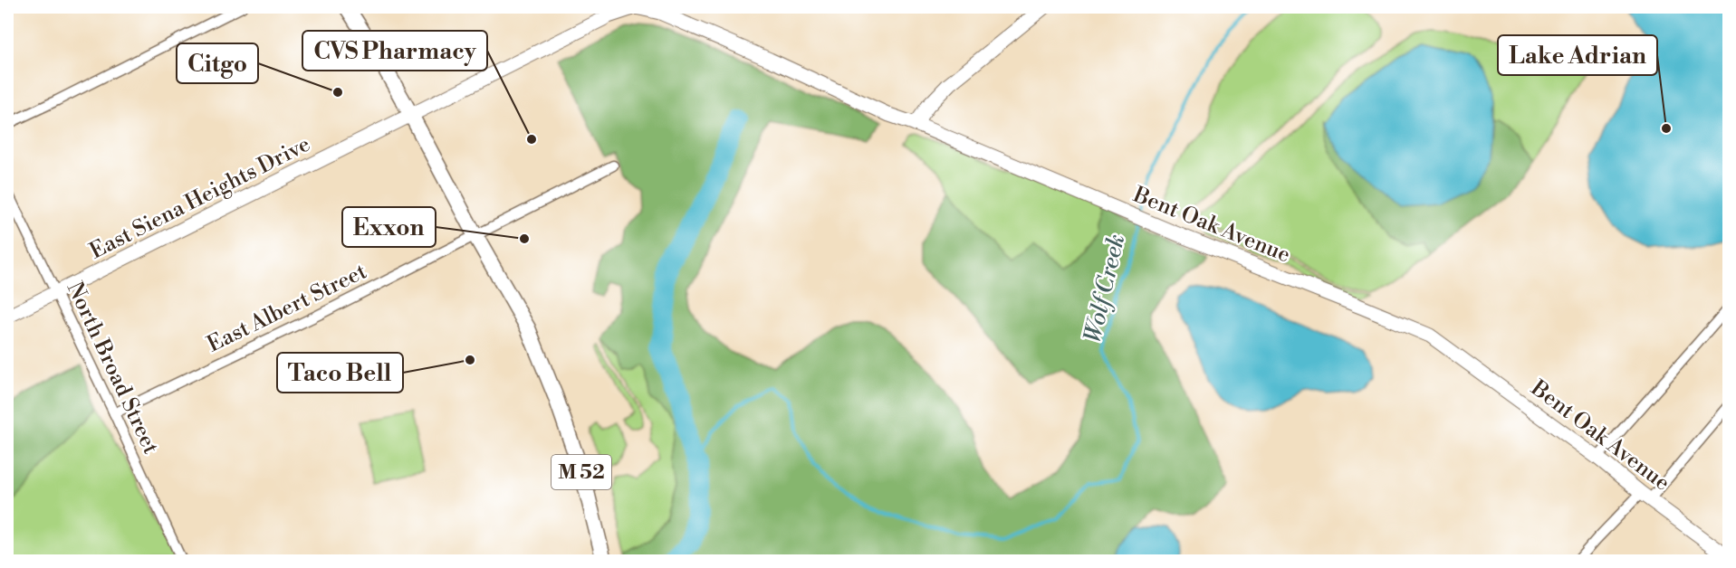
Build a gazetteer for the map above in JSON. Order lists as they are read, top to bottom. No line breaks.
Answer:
{"streets":{"main road":["M 52"],"street":["East Siena Heights Drive","Bent Oak Avenue","East Albert Street","North Broad Street"]},"crossings":[["East Siena Heights Drive","Bent Oak Avenue"],["East Siena Heights Drive","North Broad Street"],["East Siena Heights Drive","M 52"],["East Albert Street","North Broad Street"],["East Albert Street","M 52"]],"water":["Wolf Creek"],"places":["Citgo","Lake Adrian","CVS Pharmacy","Exxon","Taco Bell"]}
